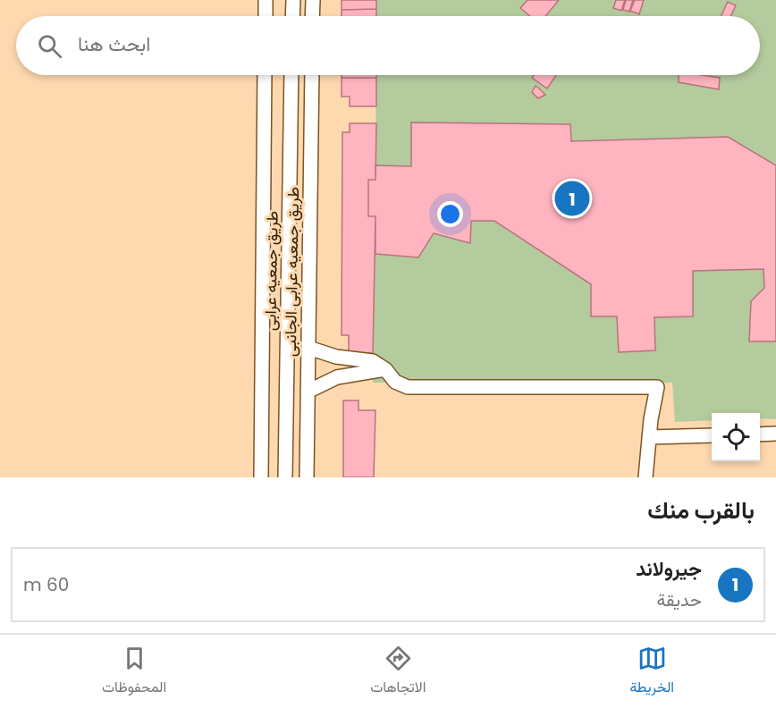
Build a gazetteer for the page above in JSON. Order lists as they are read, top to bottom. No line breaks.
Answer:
{"streets":{"street":["طريق جمعيه عرابى","طريق جمعيه عرابى الجانبى"]},"page":{"search":"ابحث هنا","pins":"1","heading":"بالقرب منك","list":[{"mark":"1","name":"جيرولاند","note":"حديقة","value":"60 m"}],"nav":["الخريطة","الاتجاهات","المحفوظات"]}}
